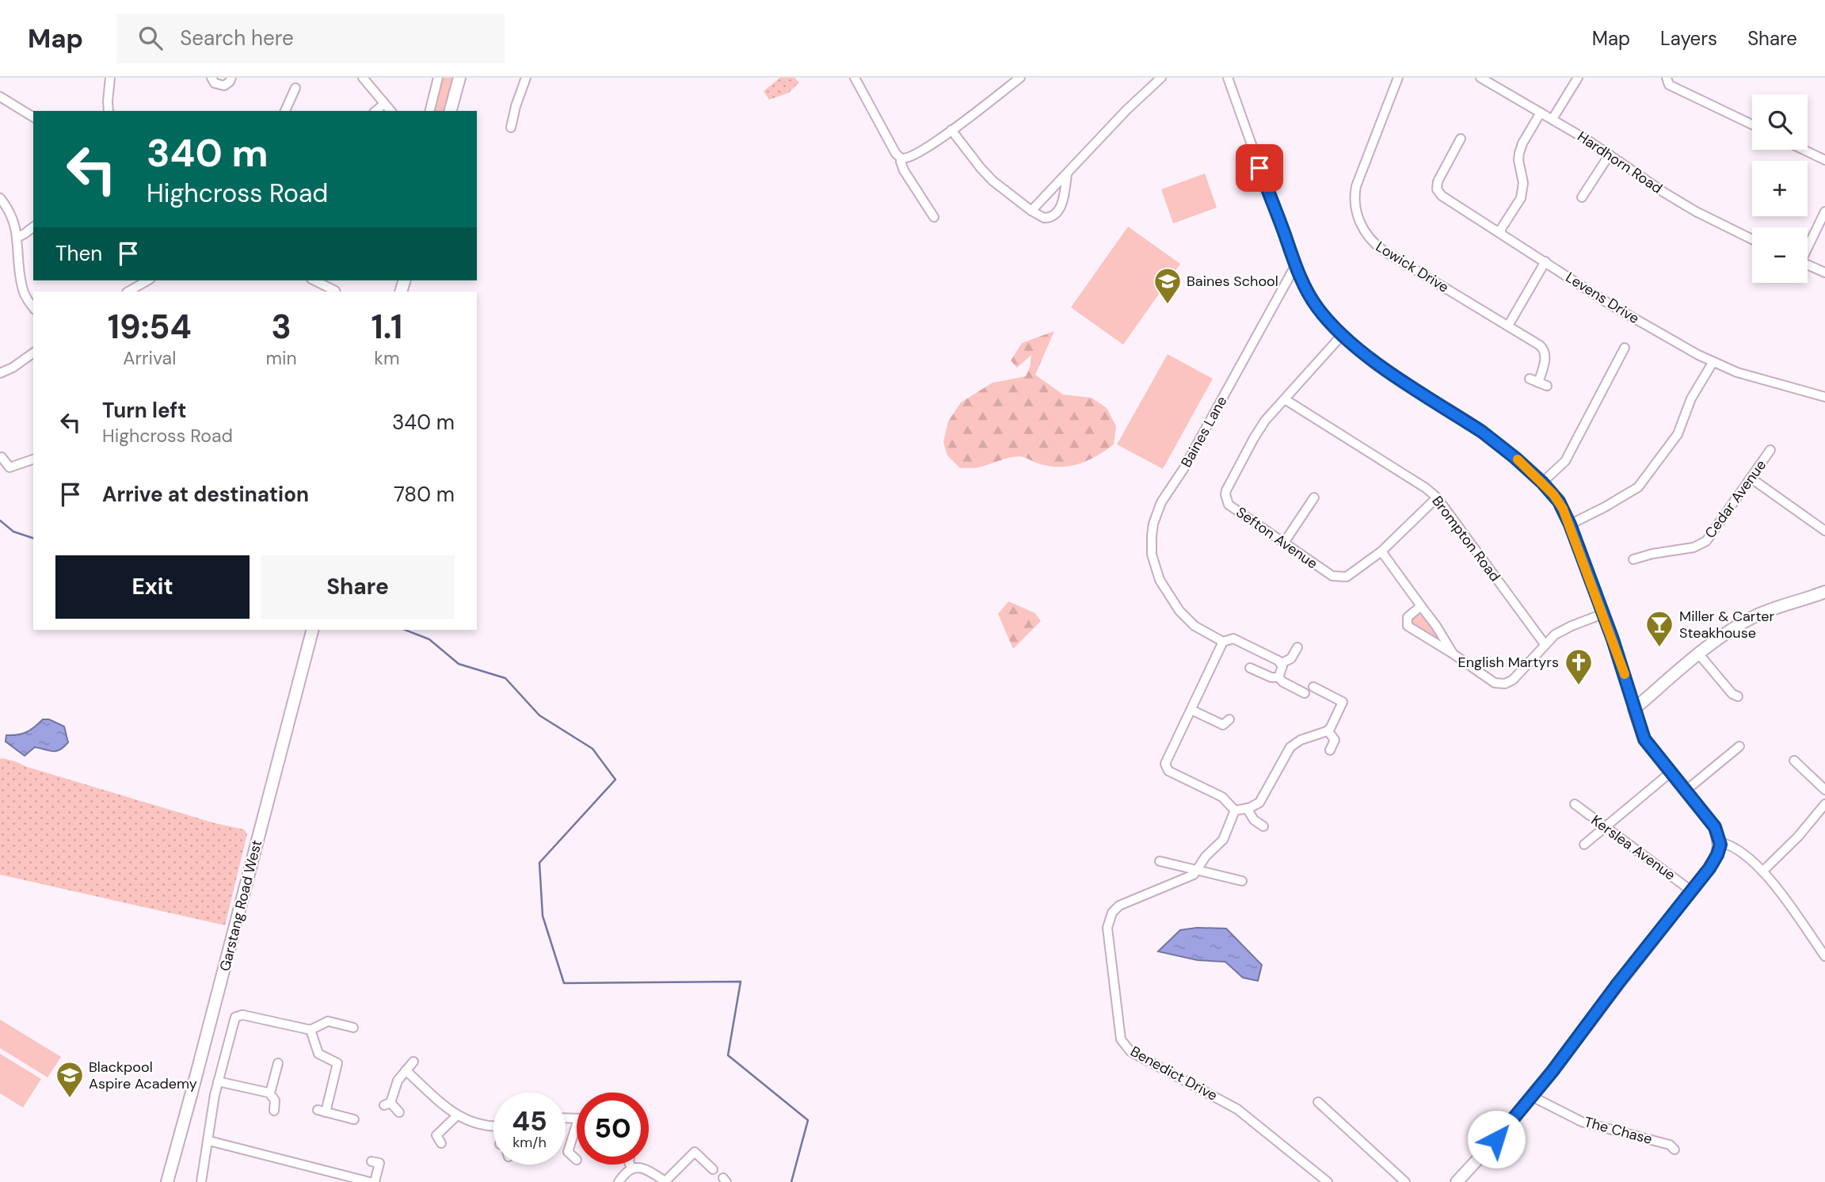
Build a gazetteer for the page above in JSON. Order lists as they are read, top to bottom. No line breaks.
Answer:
{"streets":{"main road":["Garstang Road West"],"street":["Hardhorn Road","Lowick Drive","Levens Drive","Baines Lane","Cedar Avenue","Sefton Avenue","Brompton Road","Kerslea Avenue","Benedict Drive","The Chase"]},"crossings":[["Sefton Avenue","Brompton Road"]],"places":{"school or university":["Baines School","Blackpool Aspire Academy"],"bar":["Miller & Carter Steakhouse"],"church":["English Martyrs"]},"page":{"header":"Map","search":"Search here","nav":["Map","Layers","Share"],"map_buttons":["+","−"],"turn":["340 m","Highcross Road"],"then":"Then","eta":["19:54","Arrival","3","min","1.1","km"],"list":[{"name":"Turn left","note":"Highcross Road","value":"340 m"},{"name":"Arrive at destination","value":"780 m"}],"buttons":["Exit","Share"],"speed":"45 km/h","limit":"50"}}
